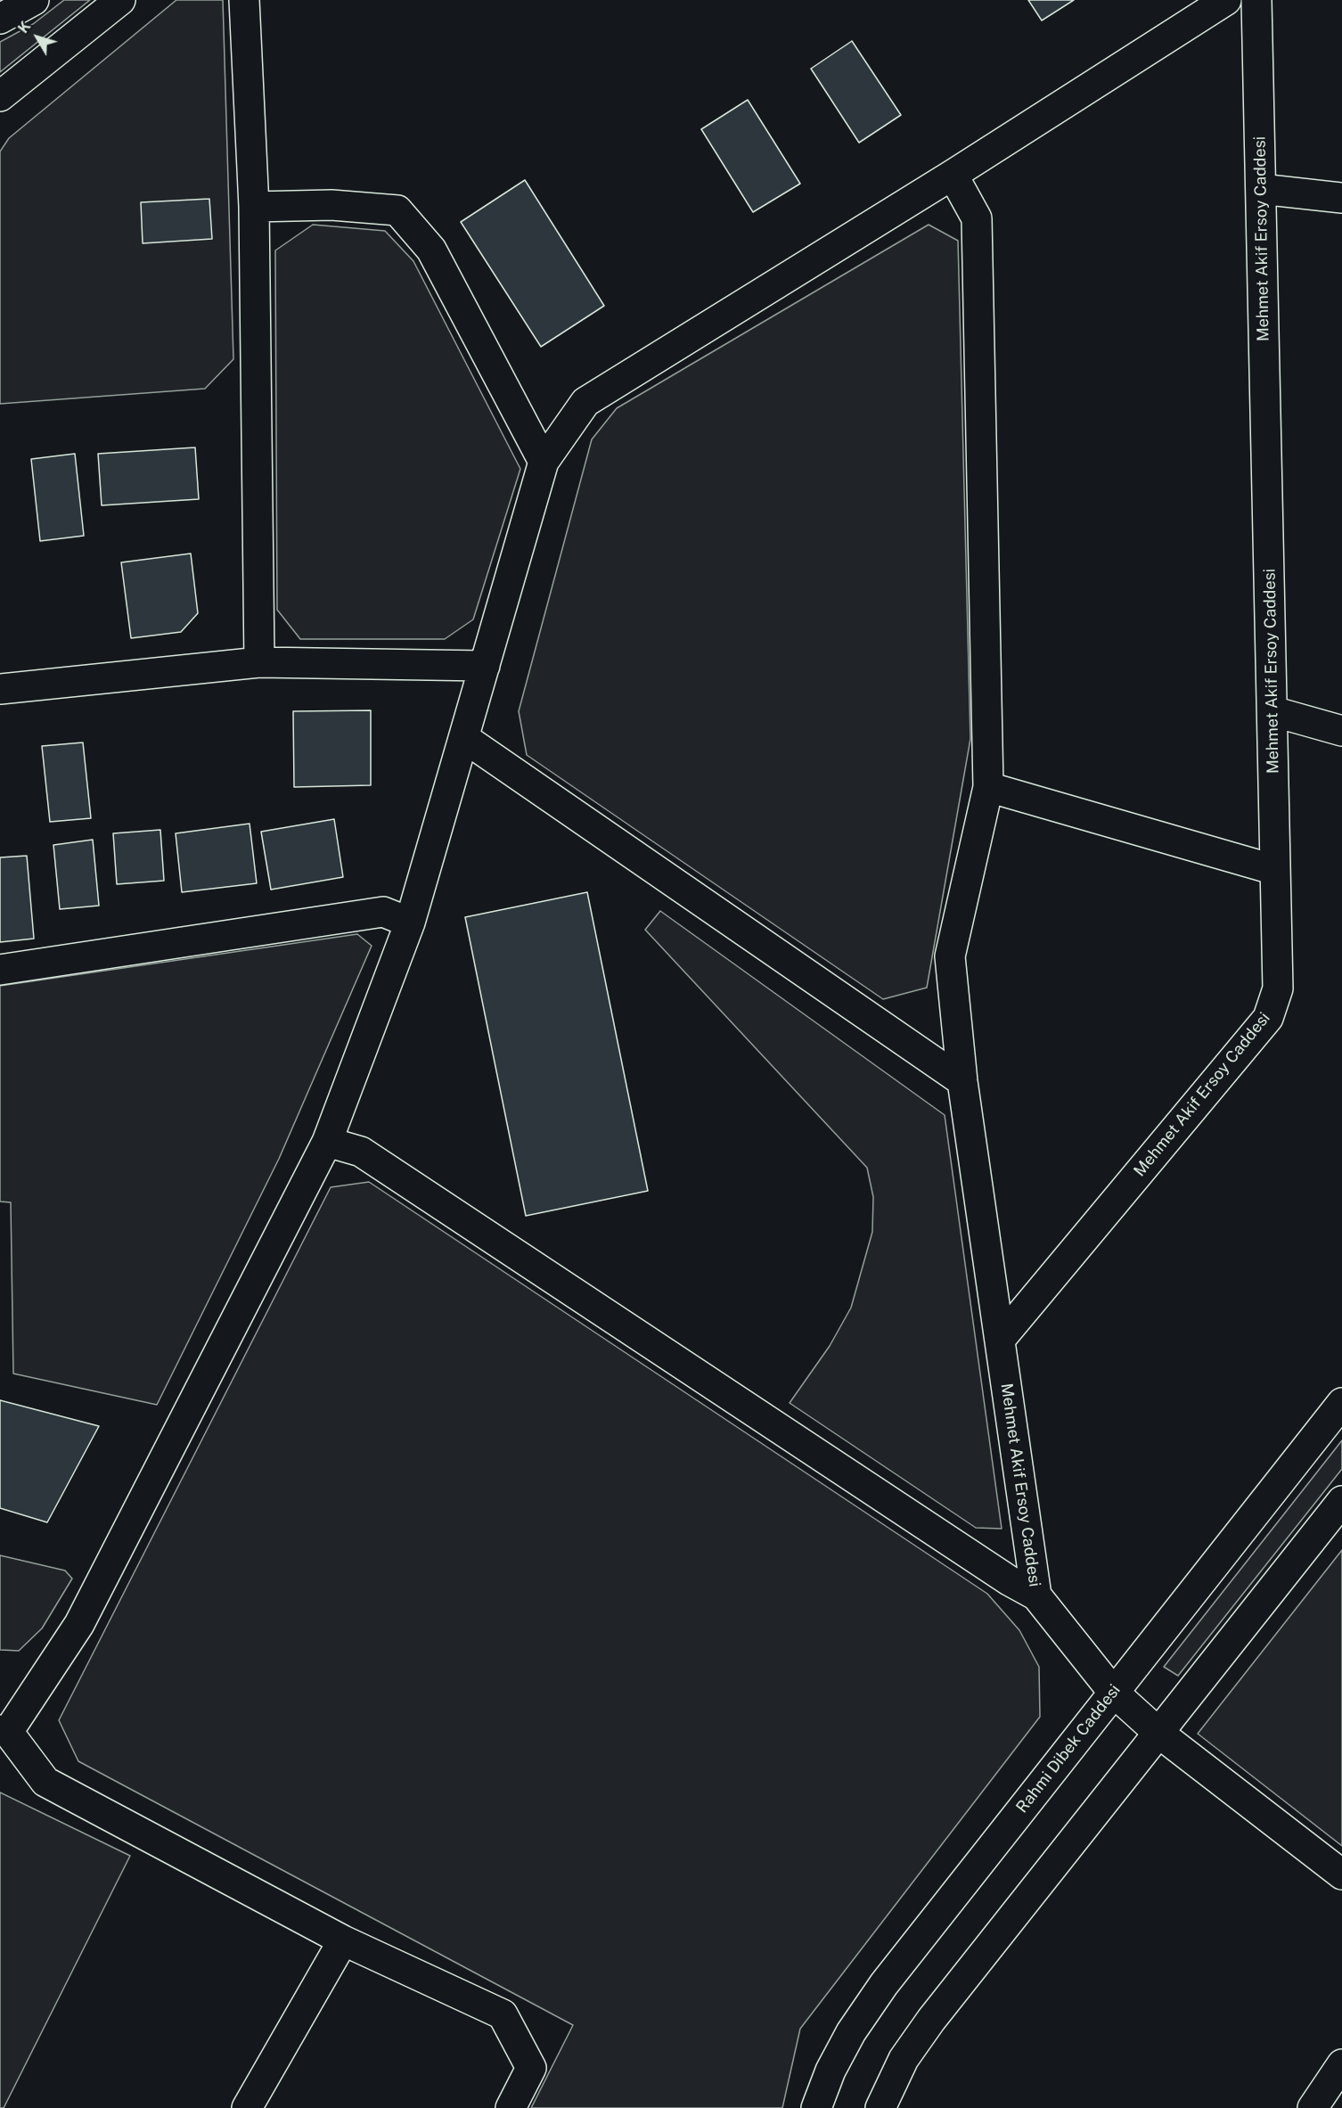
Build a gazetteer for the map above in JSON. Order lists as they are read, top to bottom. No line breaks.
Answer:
{"streets":{"street":["Mehmet Akif Ersoy Caddesi","Rahmi Dibek Caddesi"]},"crossings":[["Mehmet Akif Ersoy Caddesi","Rahmi Dibek Caddesi"]],"north":"top left"}
